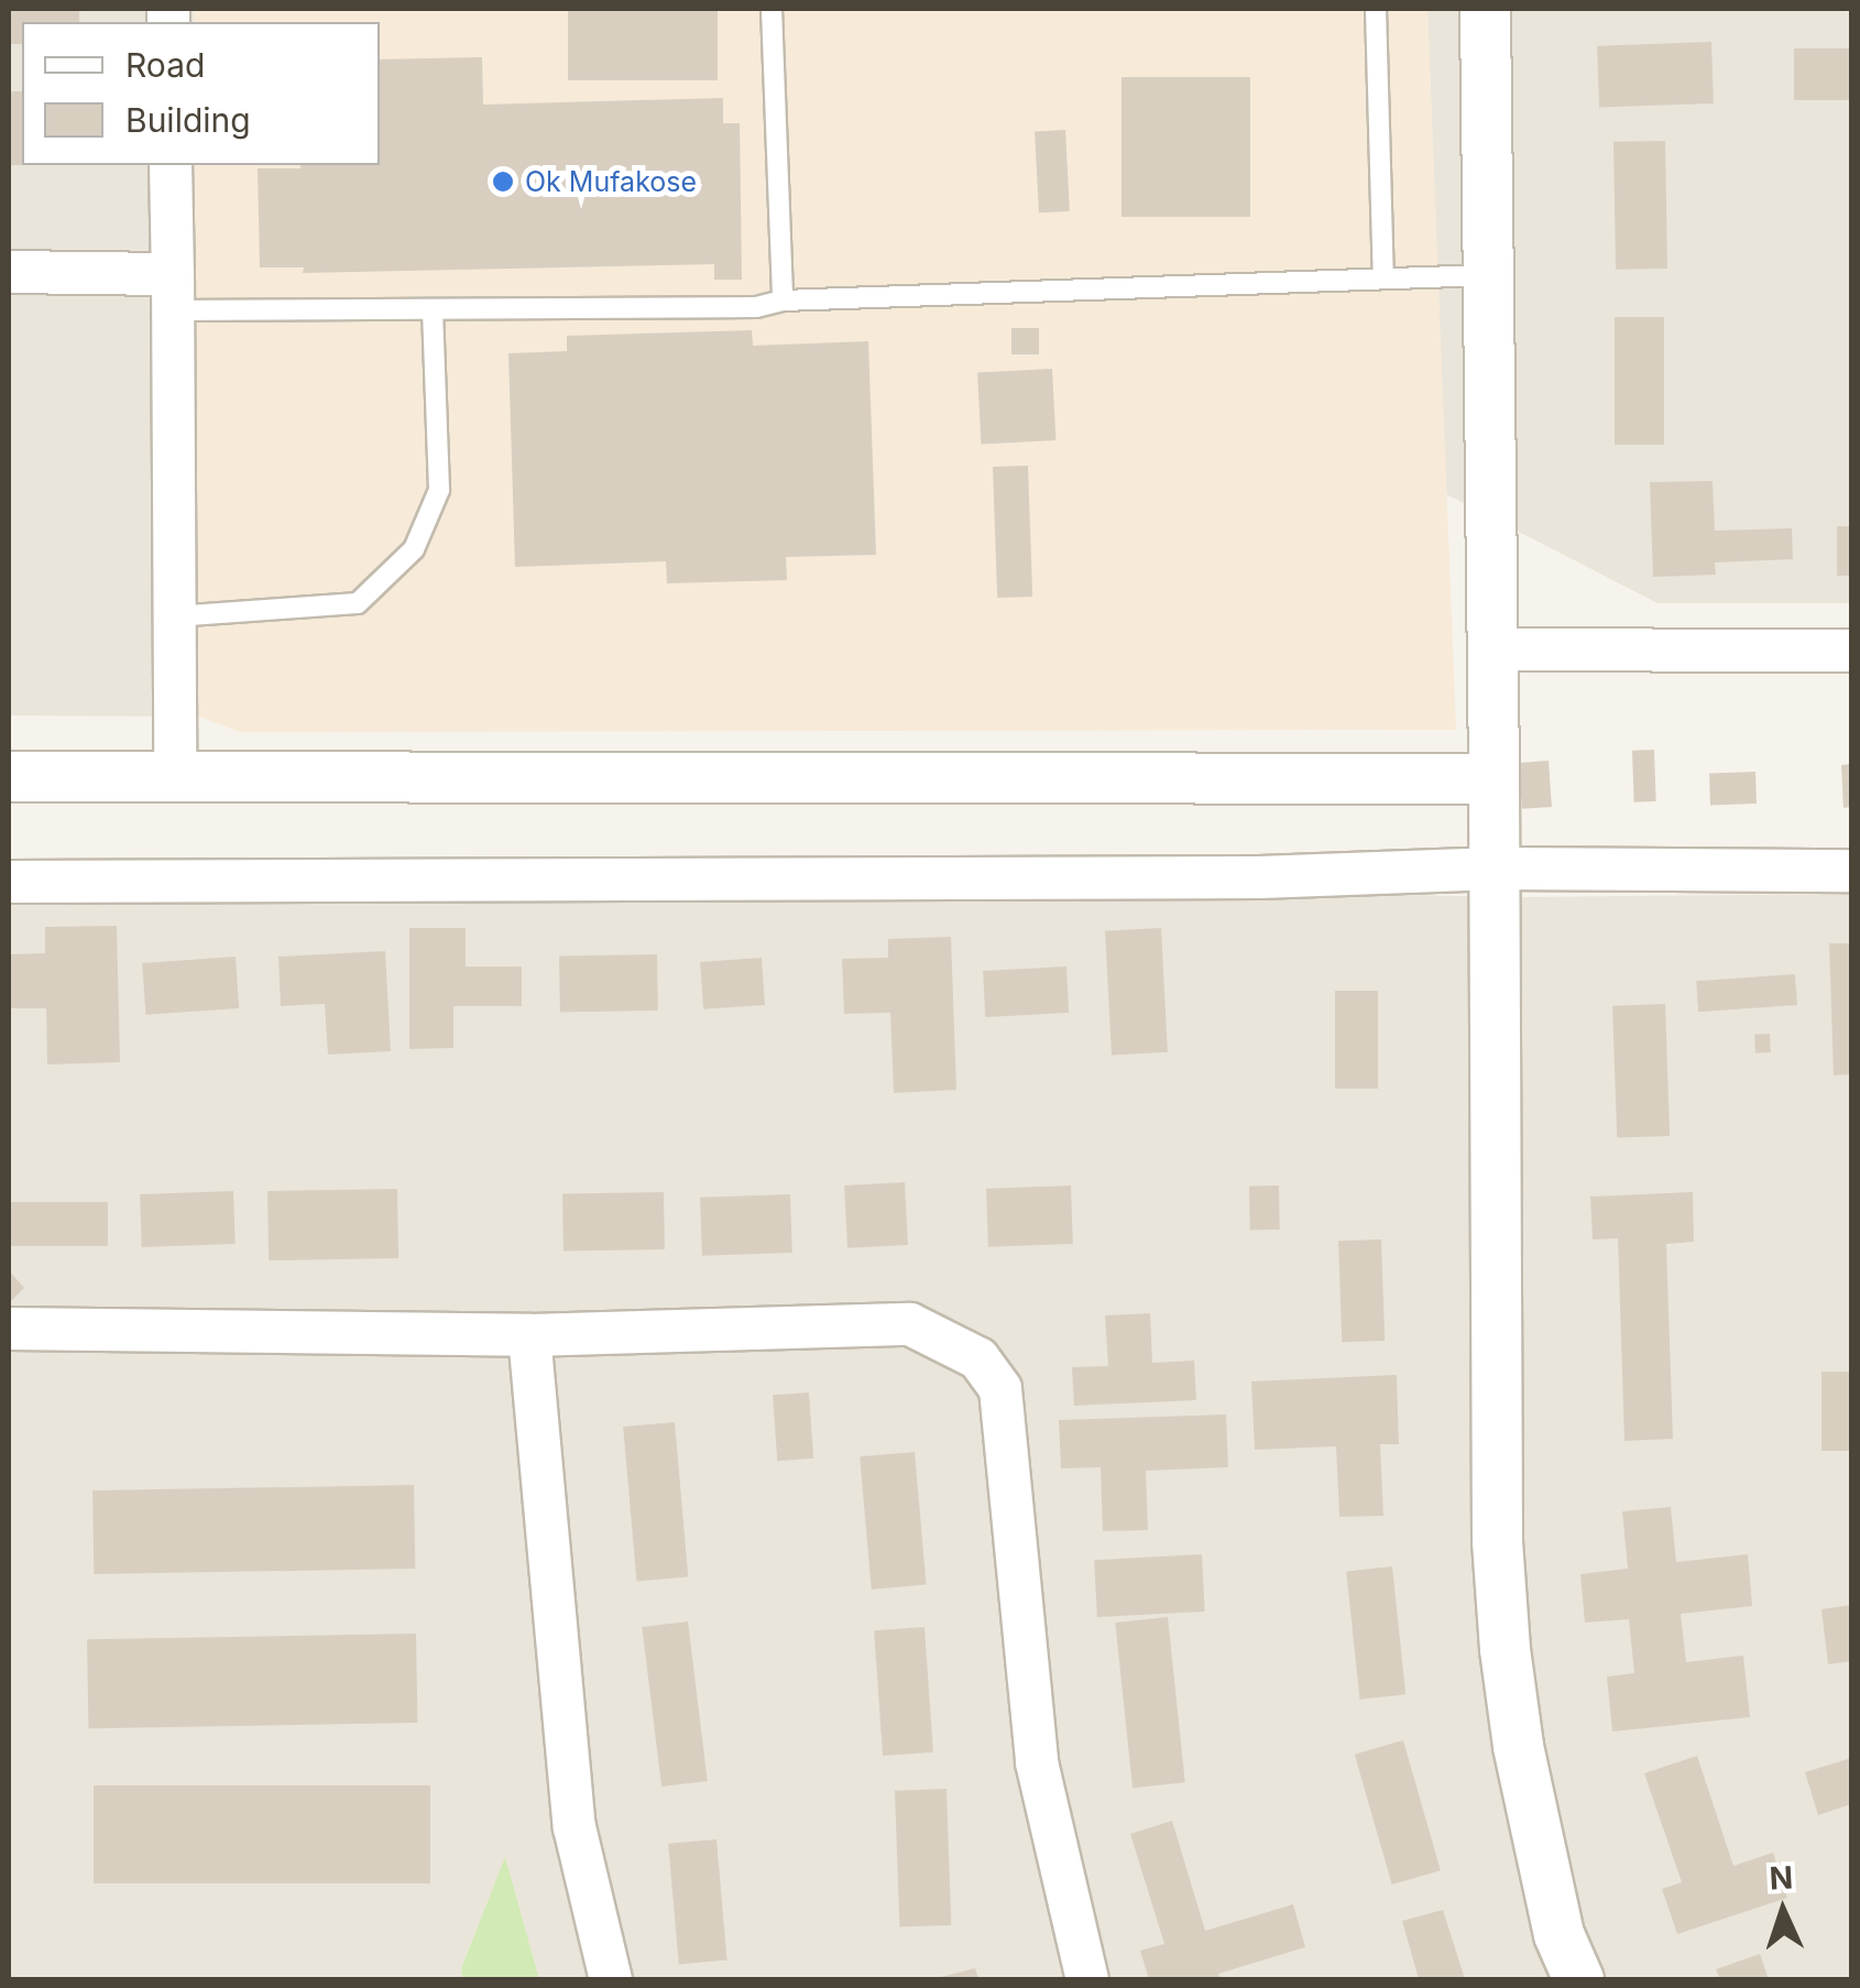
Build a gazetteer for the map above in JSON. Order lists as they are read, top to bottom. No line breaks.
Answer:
{"places":["Ok Mufakose"],"legend":["Road","Building"],"north":"top"}
